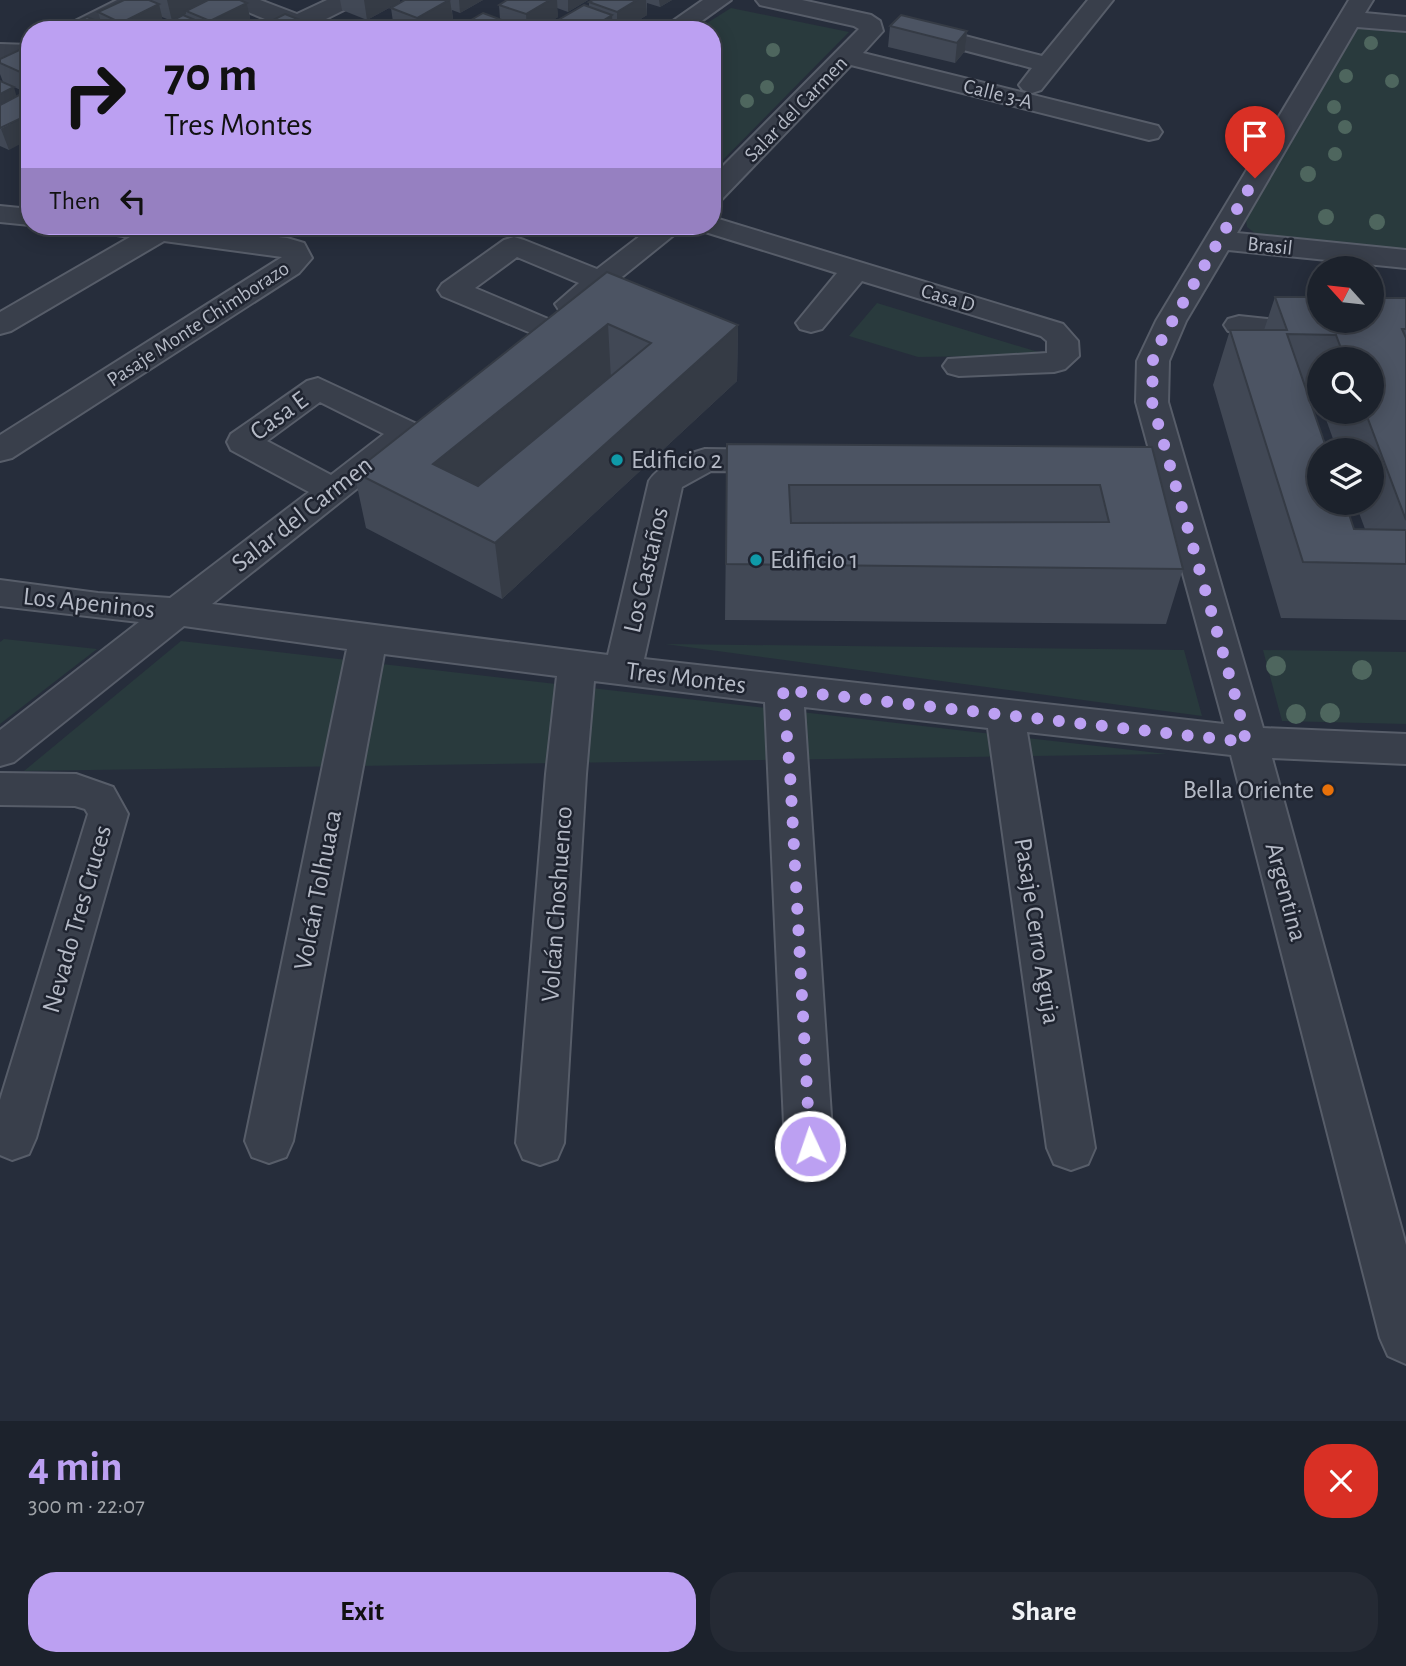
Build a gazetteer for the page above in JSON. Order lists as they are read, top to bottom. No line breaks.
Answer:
{"streets":{"street":["Calle 3-A","Salar del Carmen","Brasil","Casa D","Pasaje Monte Chimborazo","Casa E","Los Castaños","Los Apeninos","Tres Montes","Volcán Tolhuaca","Argentina","Volcán Choshuenco","Nevado Tres Cruces","Pasaje Cerro Aguja"]},"crossings":[["Calle 3-A","Salar del Carmen"],["Salar del Carmen","Casa E"],["Salar del Carmen","Los Apeninos"],["Salar del Carmen","Tres Montes"],["Brasil","Argentina"],["Los Castaños","Tres Montes"],["Los Apeninos","Tres Montes"],["Tres Montes","Volcán Tolhuaca"],["Tres Montes","Argentina"],["Tres Montes","Volcán Choshuenco"],["Tres Montes","Pasaje Cerro Aguja"]],"places":["Edificio 2","Edificio 1","Bella Oriente"],"north":"top left","page":{"turn":["70 m","Tres Montes"],"then":"Then","heading":["4 min","300 m · 22:07"],"buttons":["Exit","Share"]}}
